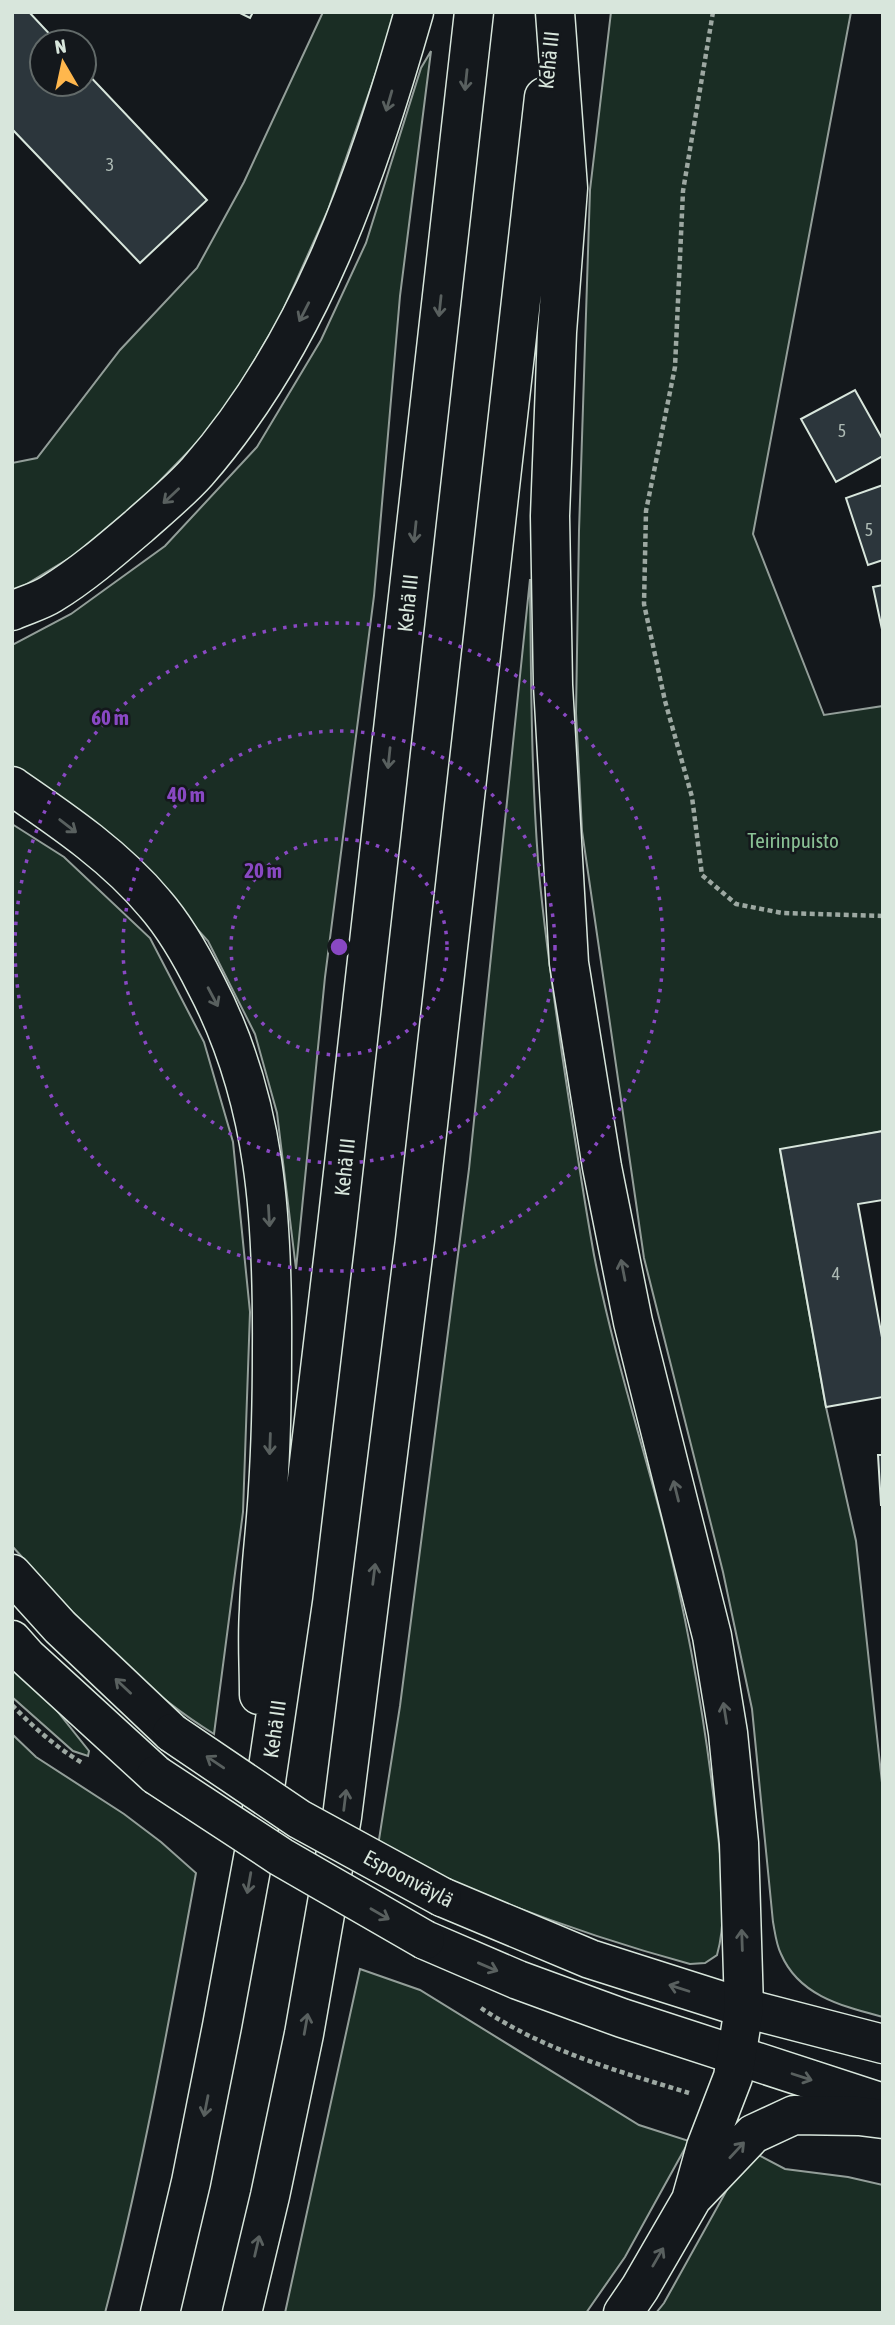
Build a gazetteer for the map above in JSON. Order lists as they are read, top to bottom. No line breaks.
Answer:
{"streets":{"main road":["Kehä III","Espoonväylä"]},"parks":["Teirinpuisto"],"house_numbers":["3","5","5","4"],"north":"top","rings":["60 m","40 m","20 m"]}
